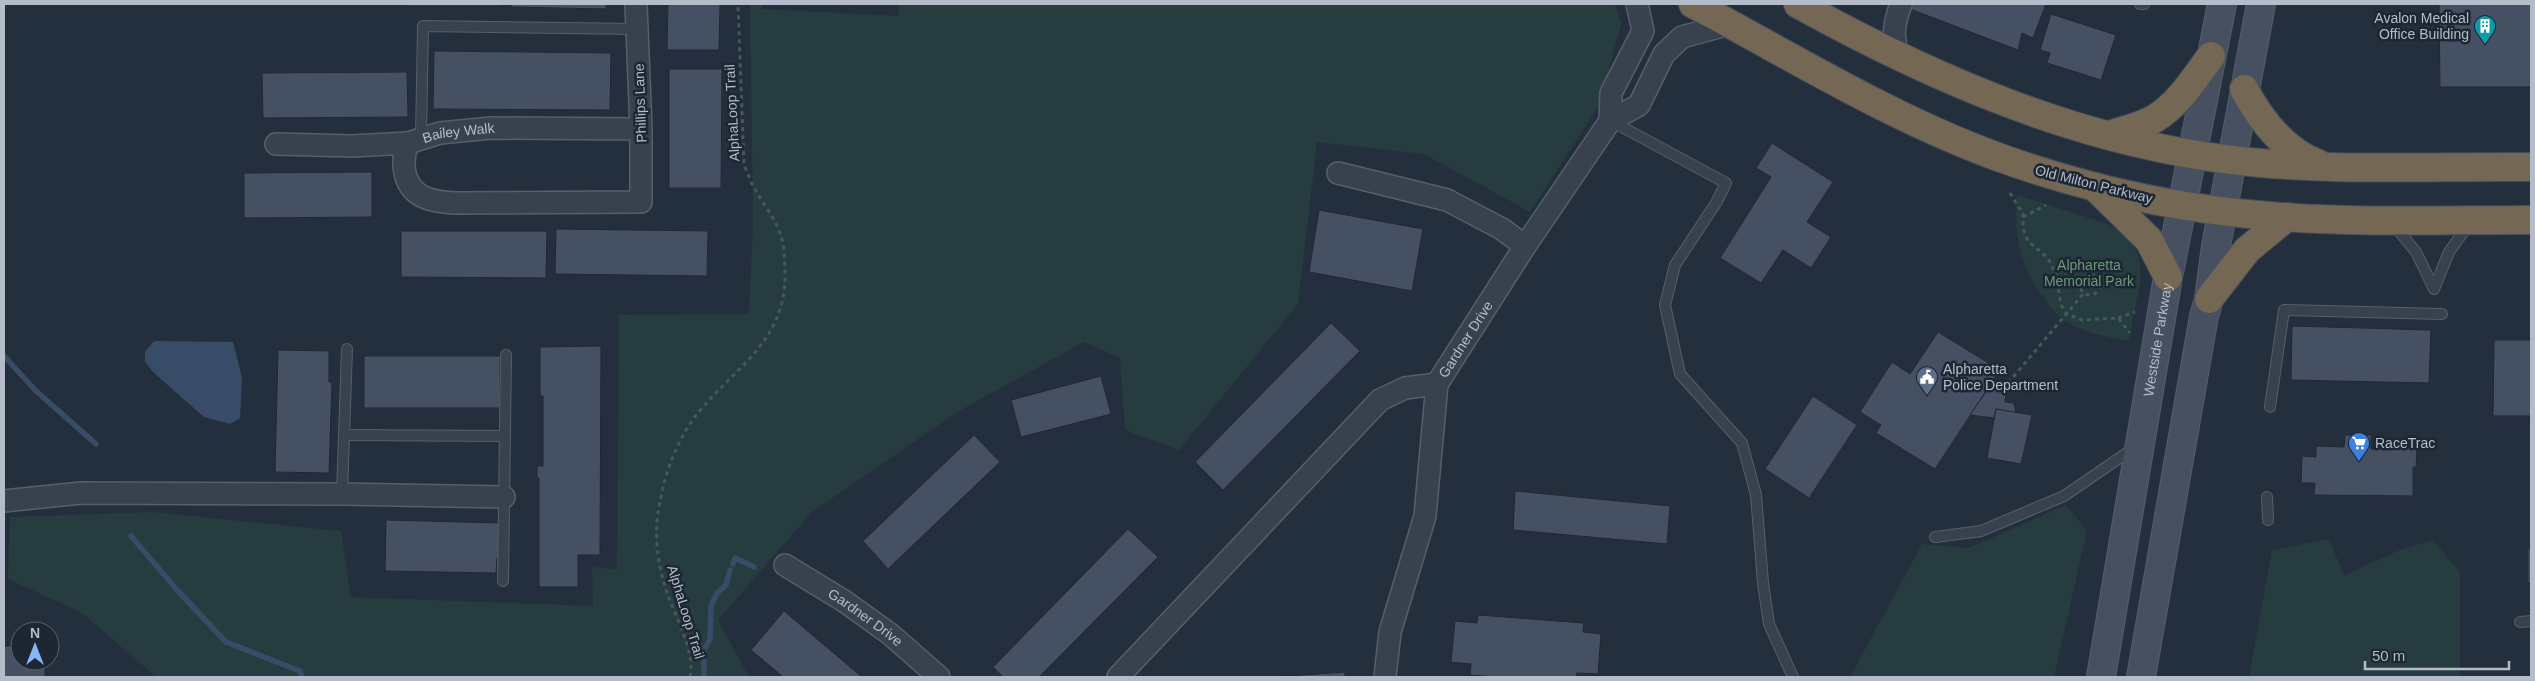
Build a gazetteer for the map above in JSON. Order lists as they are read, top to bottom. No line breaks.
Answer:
{"streets":{"highway":["Old Milton Parkway"],"main road":["Westside Parkway"],"street":["Phillips Lane","Bailey Walk","Gardner Drive"],"path":["AlphaLoop Trail"]},"crossings":[["Phillips Lane","Bailey Walk"],["Old Milton Parkway","Gardner Drive"],["Old Milton Parkway","Westside Parkway"]],"parks":["Alpharetta Memorial Park"],"places":{"building":["Avalon Medical Office Building"],"public building":["Alpharetta Police Department"],"supermarket":["RaceTrac"]},"scale_bar":"50 m","north":"top"}
